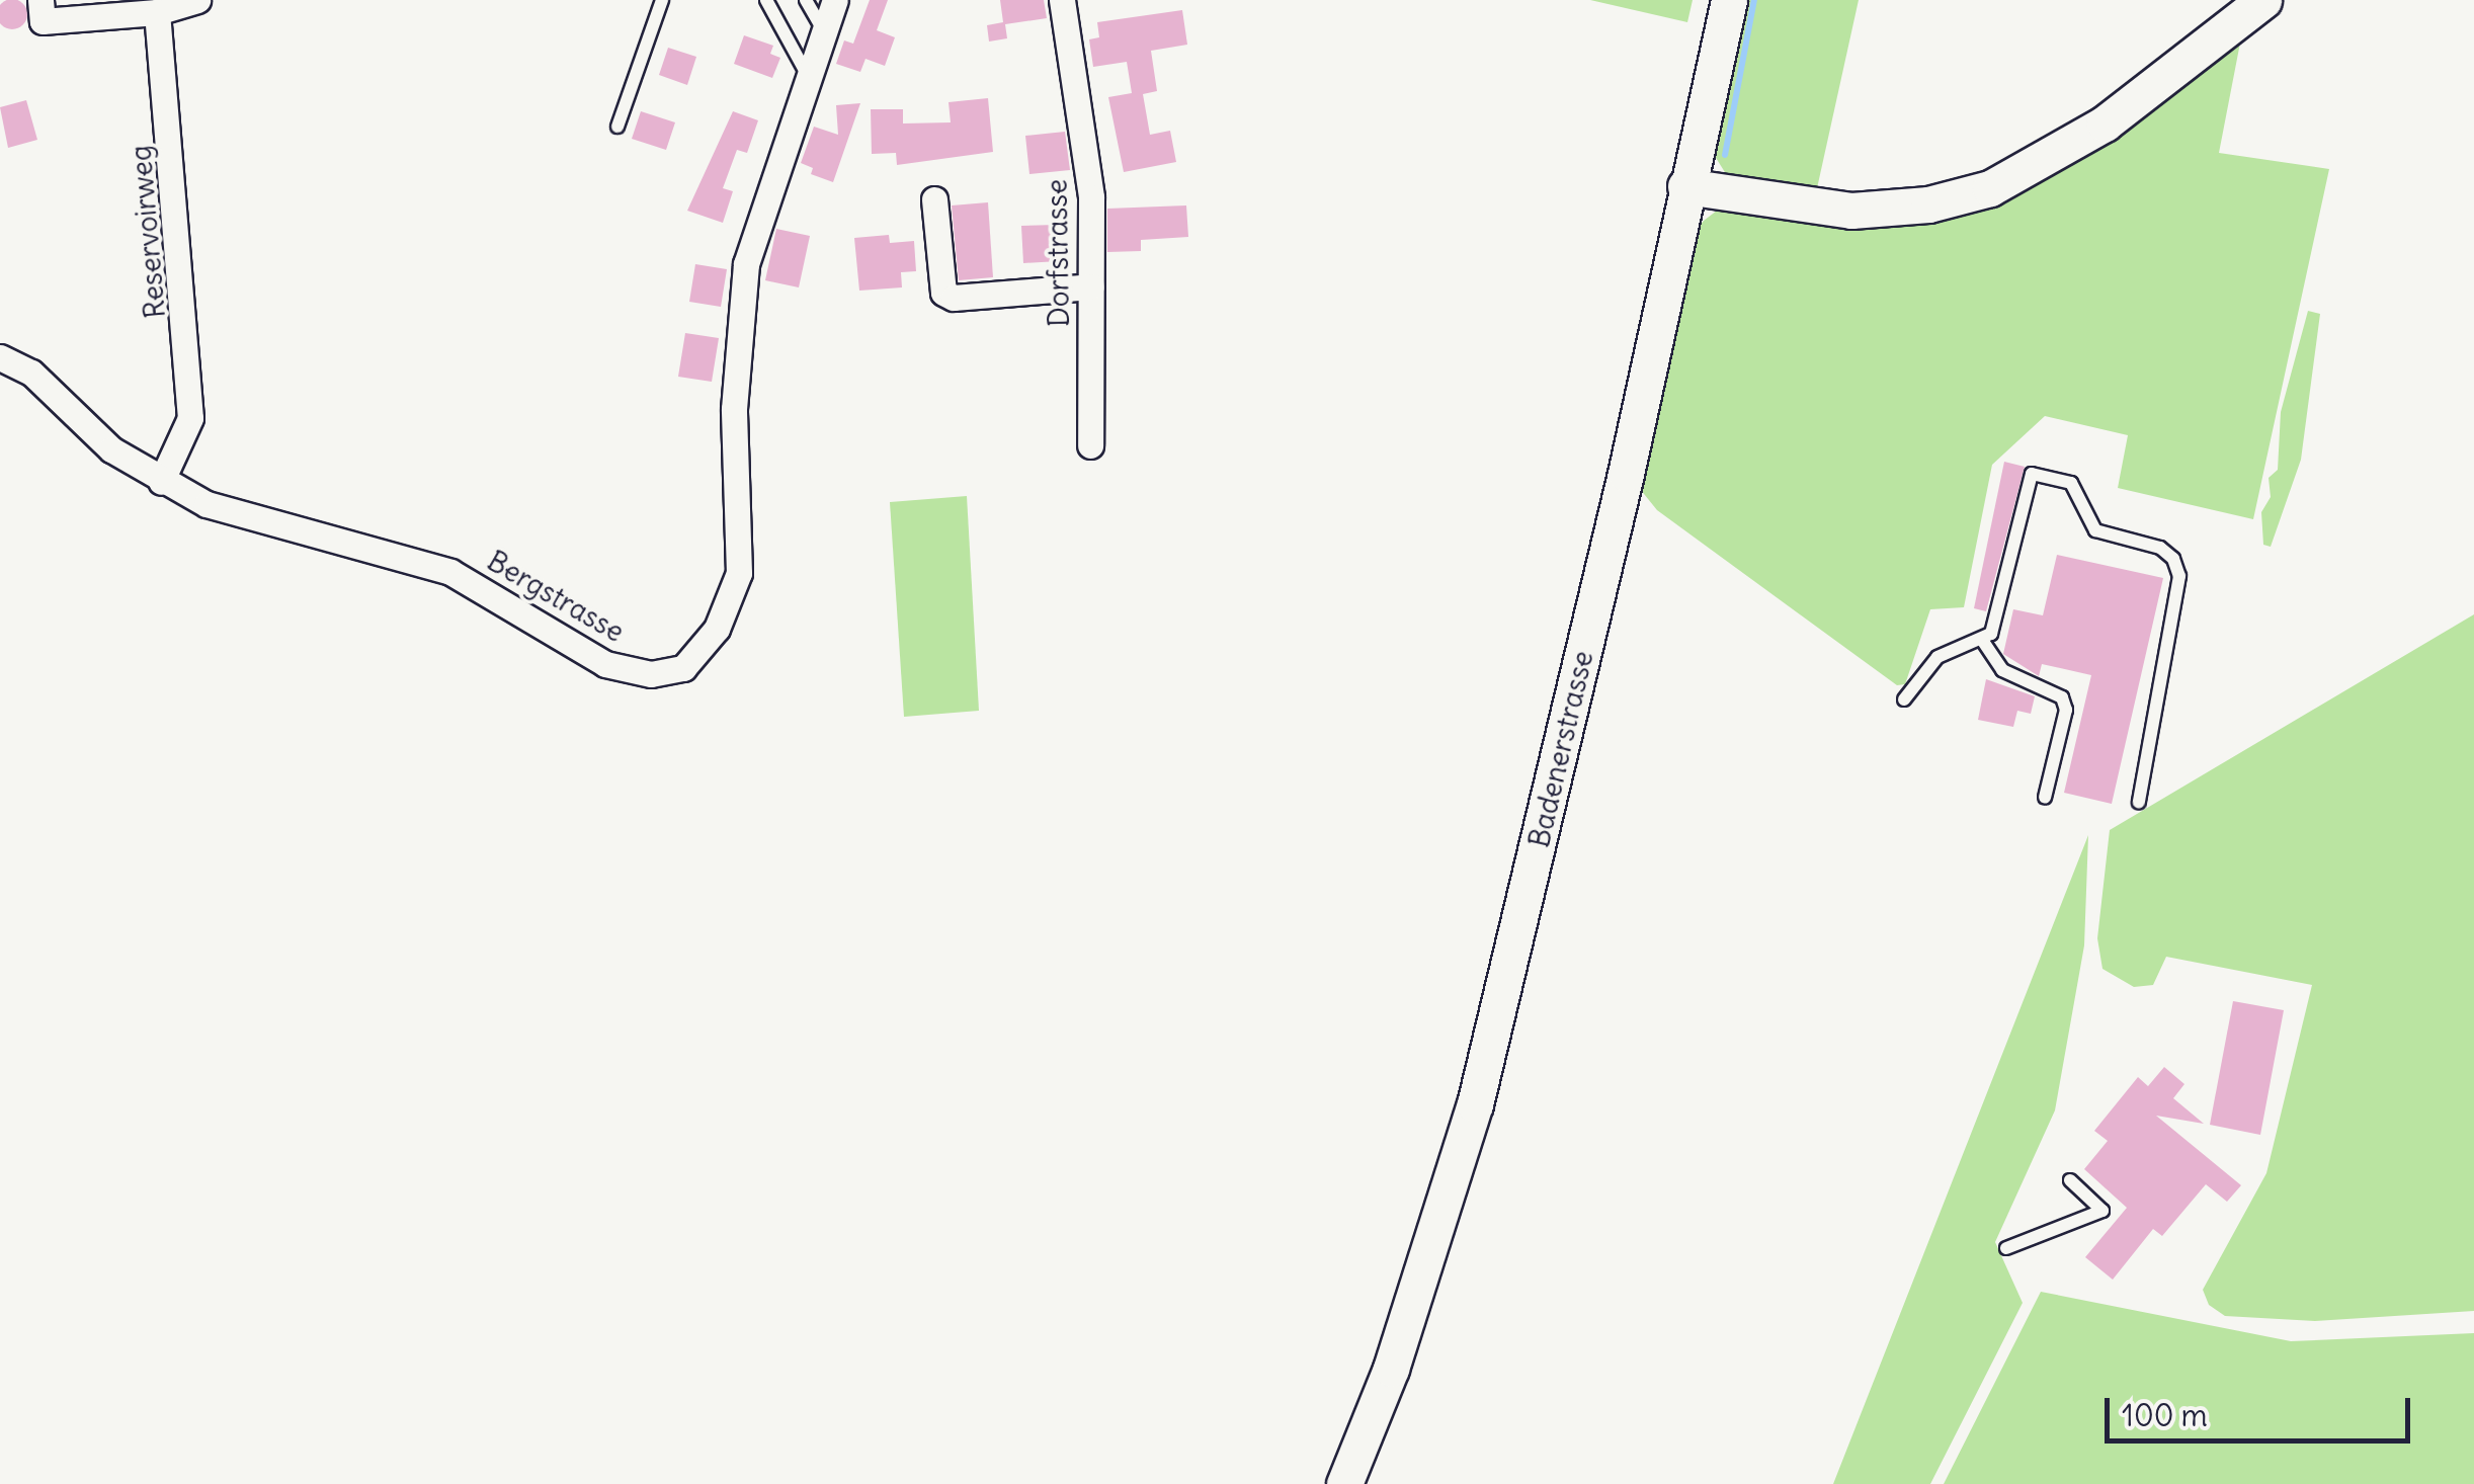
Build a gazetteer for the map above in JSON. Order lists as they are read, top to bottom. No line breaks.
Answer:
{"streets":{"street":["Reservoirweg","Dorfstrasse","Bergstrasse","Badenerstrasse"]},"crossings":[["Reservoirweg","Bergstrasse"]],"scale_bar":"100 m"}
